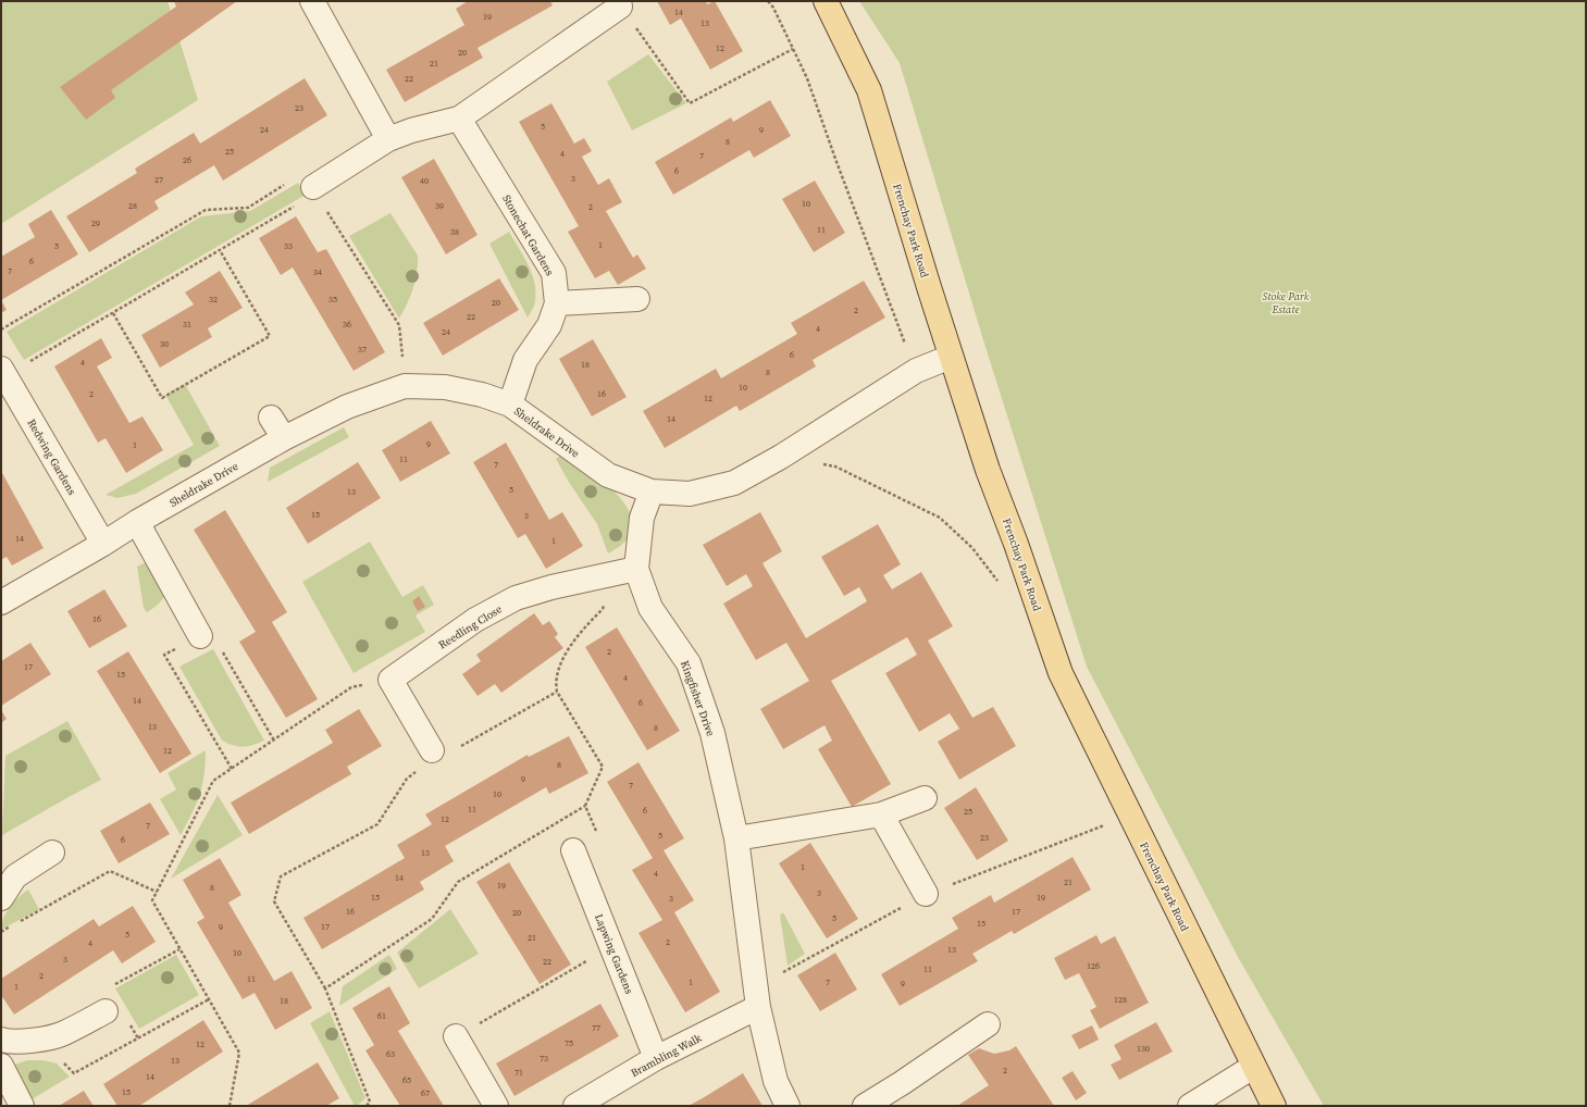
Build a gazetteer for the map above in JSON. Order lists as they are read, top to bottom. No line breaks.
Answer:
{"streets":{"main road":["Frenchay Park Road"],"street":["Stonechat Gardens","Sheldrake Drive","Redwing Gardens","Reedling Close","Kingfisher Drive","Lapwing Gardens","Brambling Walk"]},"crossings":[["Frenchay Park Road","Sheldrake Drive"],["Stonechat Gardens","Sheldrake Drive"],["Sheldrake Drive","Redwing Gardens"],["Sheldrake Drive","Kingfisher Drive"],["Reedling Close","Kingfisher Drive"],["Kingfisher Drive","Brambling Walk"],["Lapwing Gardens","Brambling Walk"]],"parks":["Stoke Park Estate"],"house_numbers":["14","19","13","12","20","21","22","23","5","24","9","8","25","4","7","26","6","3","27","40","10","28","39","2","29","11","38","1","5","33","6","7","34","32","35","20","2","22","31","36","4","24","30","37","6","4","18","8","10","2","16","12","14","9","1","11","7","5","13","15","3","14","1","16","2","17","15","4","14","6","13","8","12","8","9","7","10","11","6","25","12","7","5","23","6","13","1","4","14","21","19","8","3","15","19","3","16","17","20","5","15","9","17","5","21","2","4","13","10","3","22","126","11","2","11","1","7","9","1","128","18","61","77","75","12","130","63","73","13","2","71","14","65","15","67"]}
